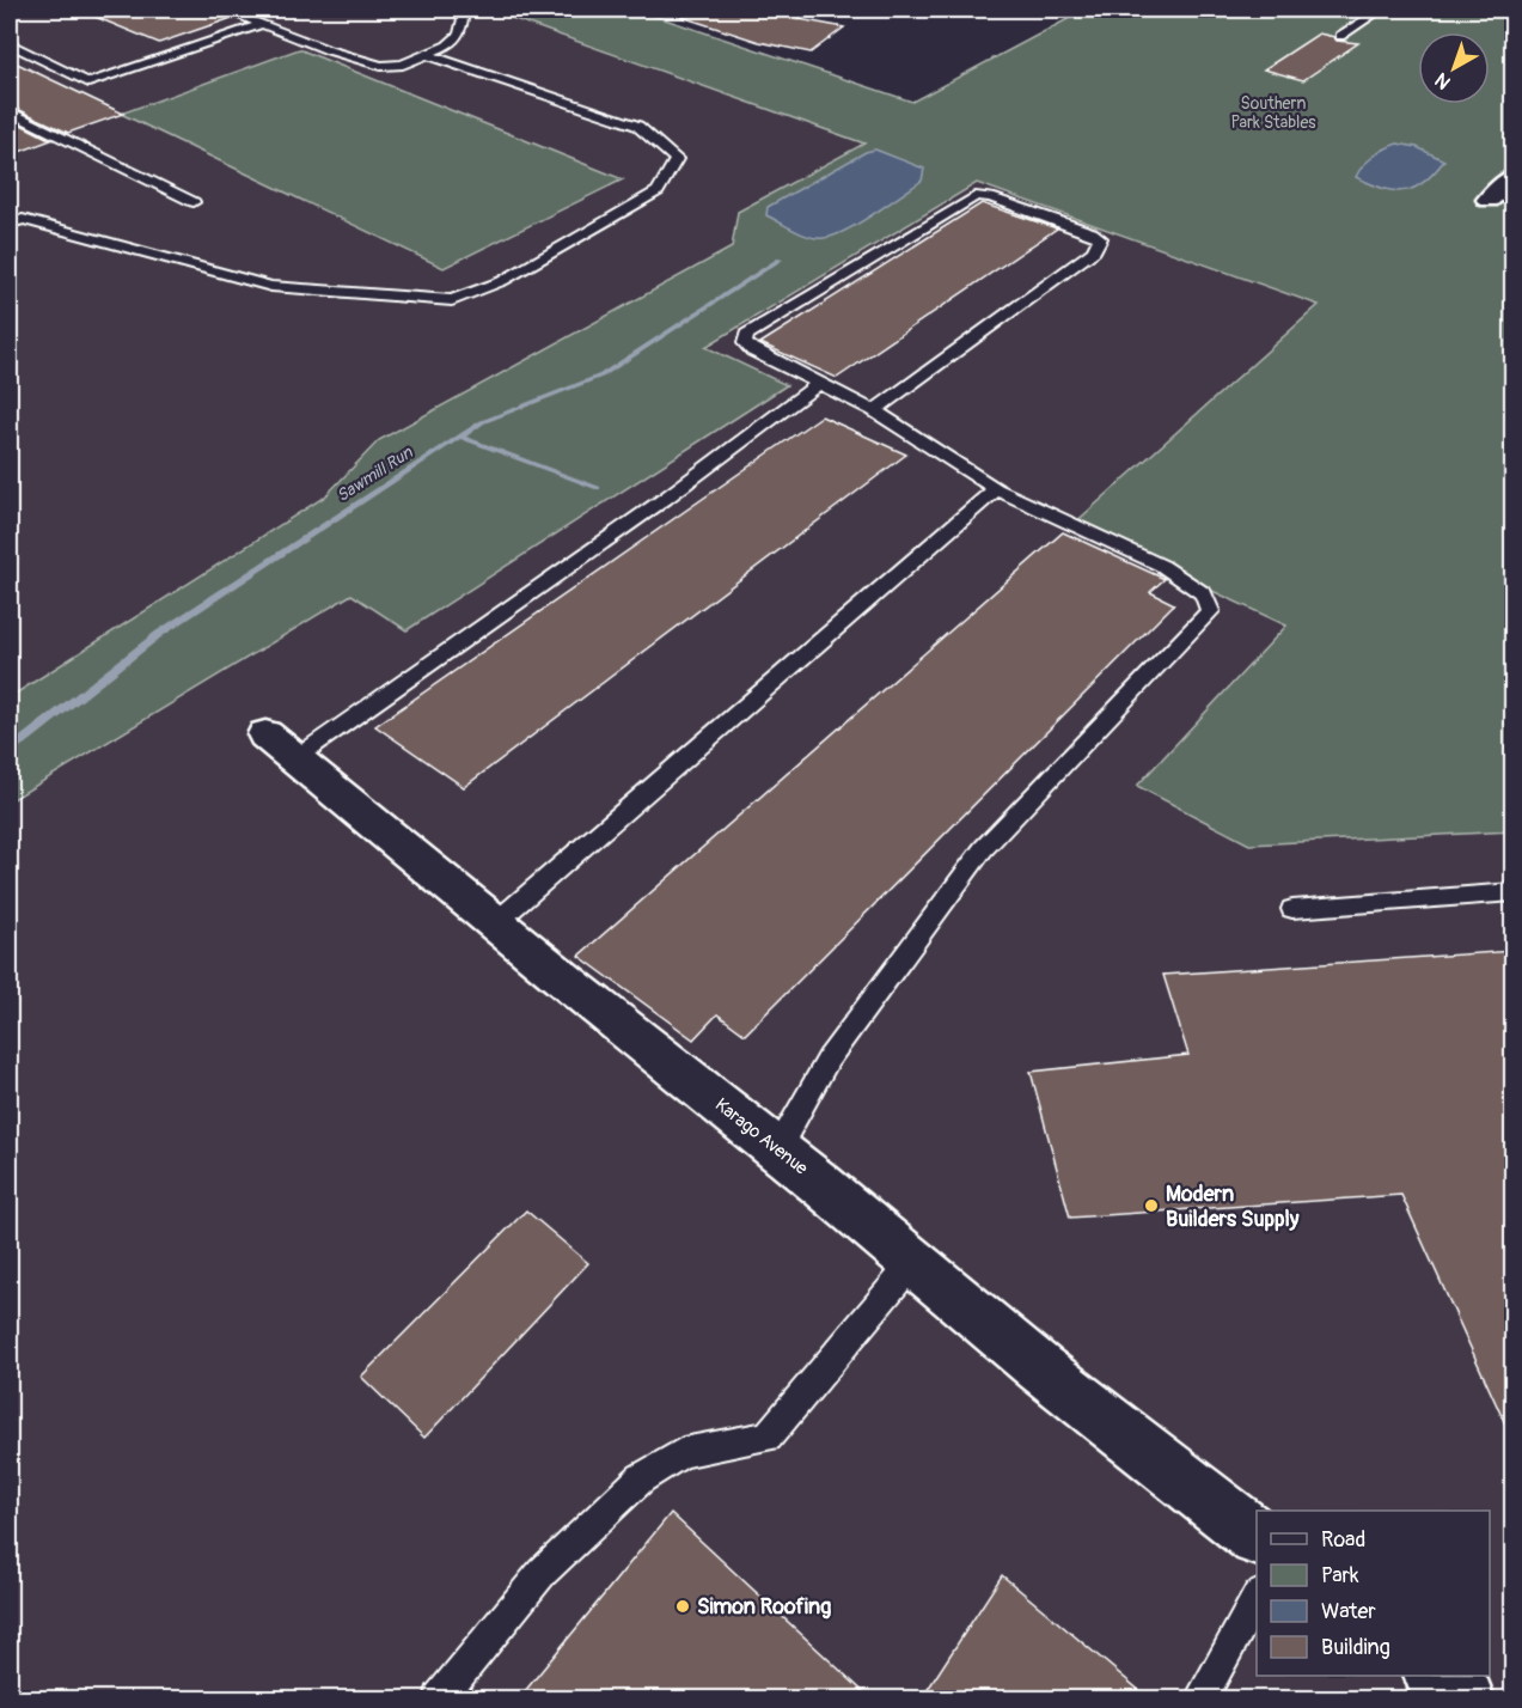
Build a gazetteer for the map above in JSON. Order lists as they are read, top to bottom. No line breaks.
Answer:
{"streets":{"street":["Karago Avenue"]},"water":["Sawmill Run"],"parks":["Southern Park Stables"],"places":["Modern Builders Supply","Simon Roofing"],"legend":["Road","Park","Water","Building"],"north":"bottom left"}
